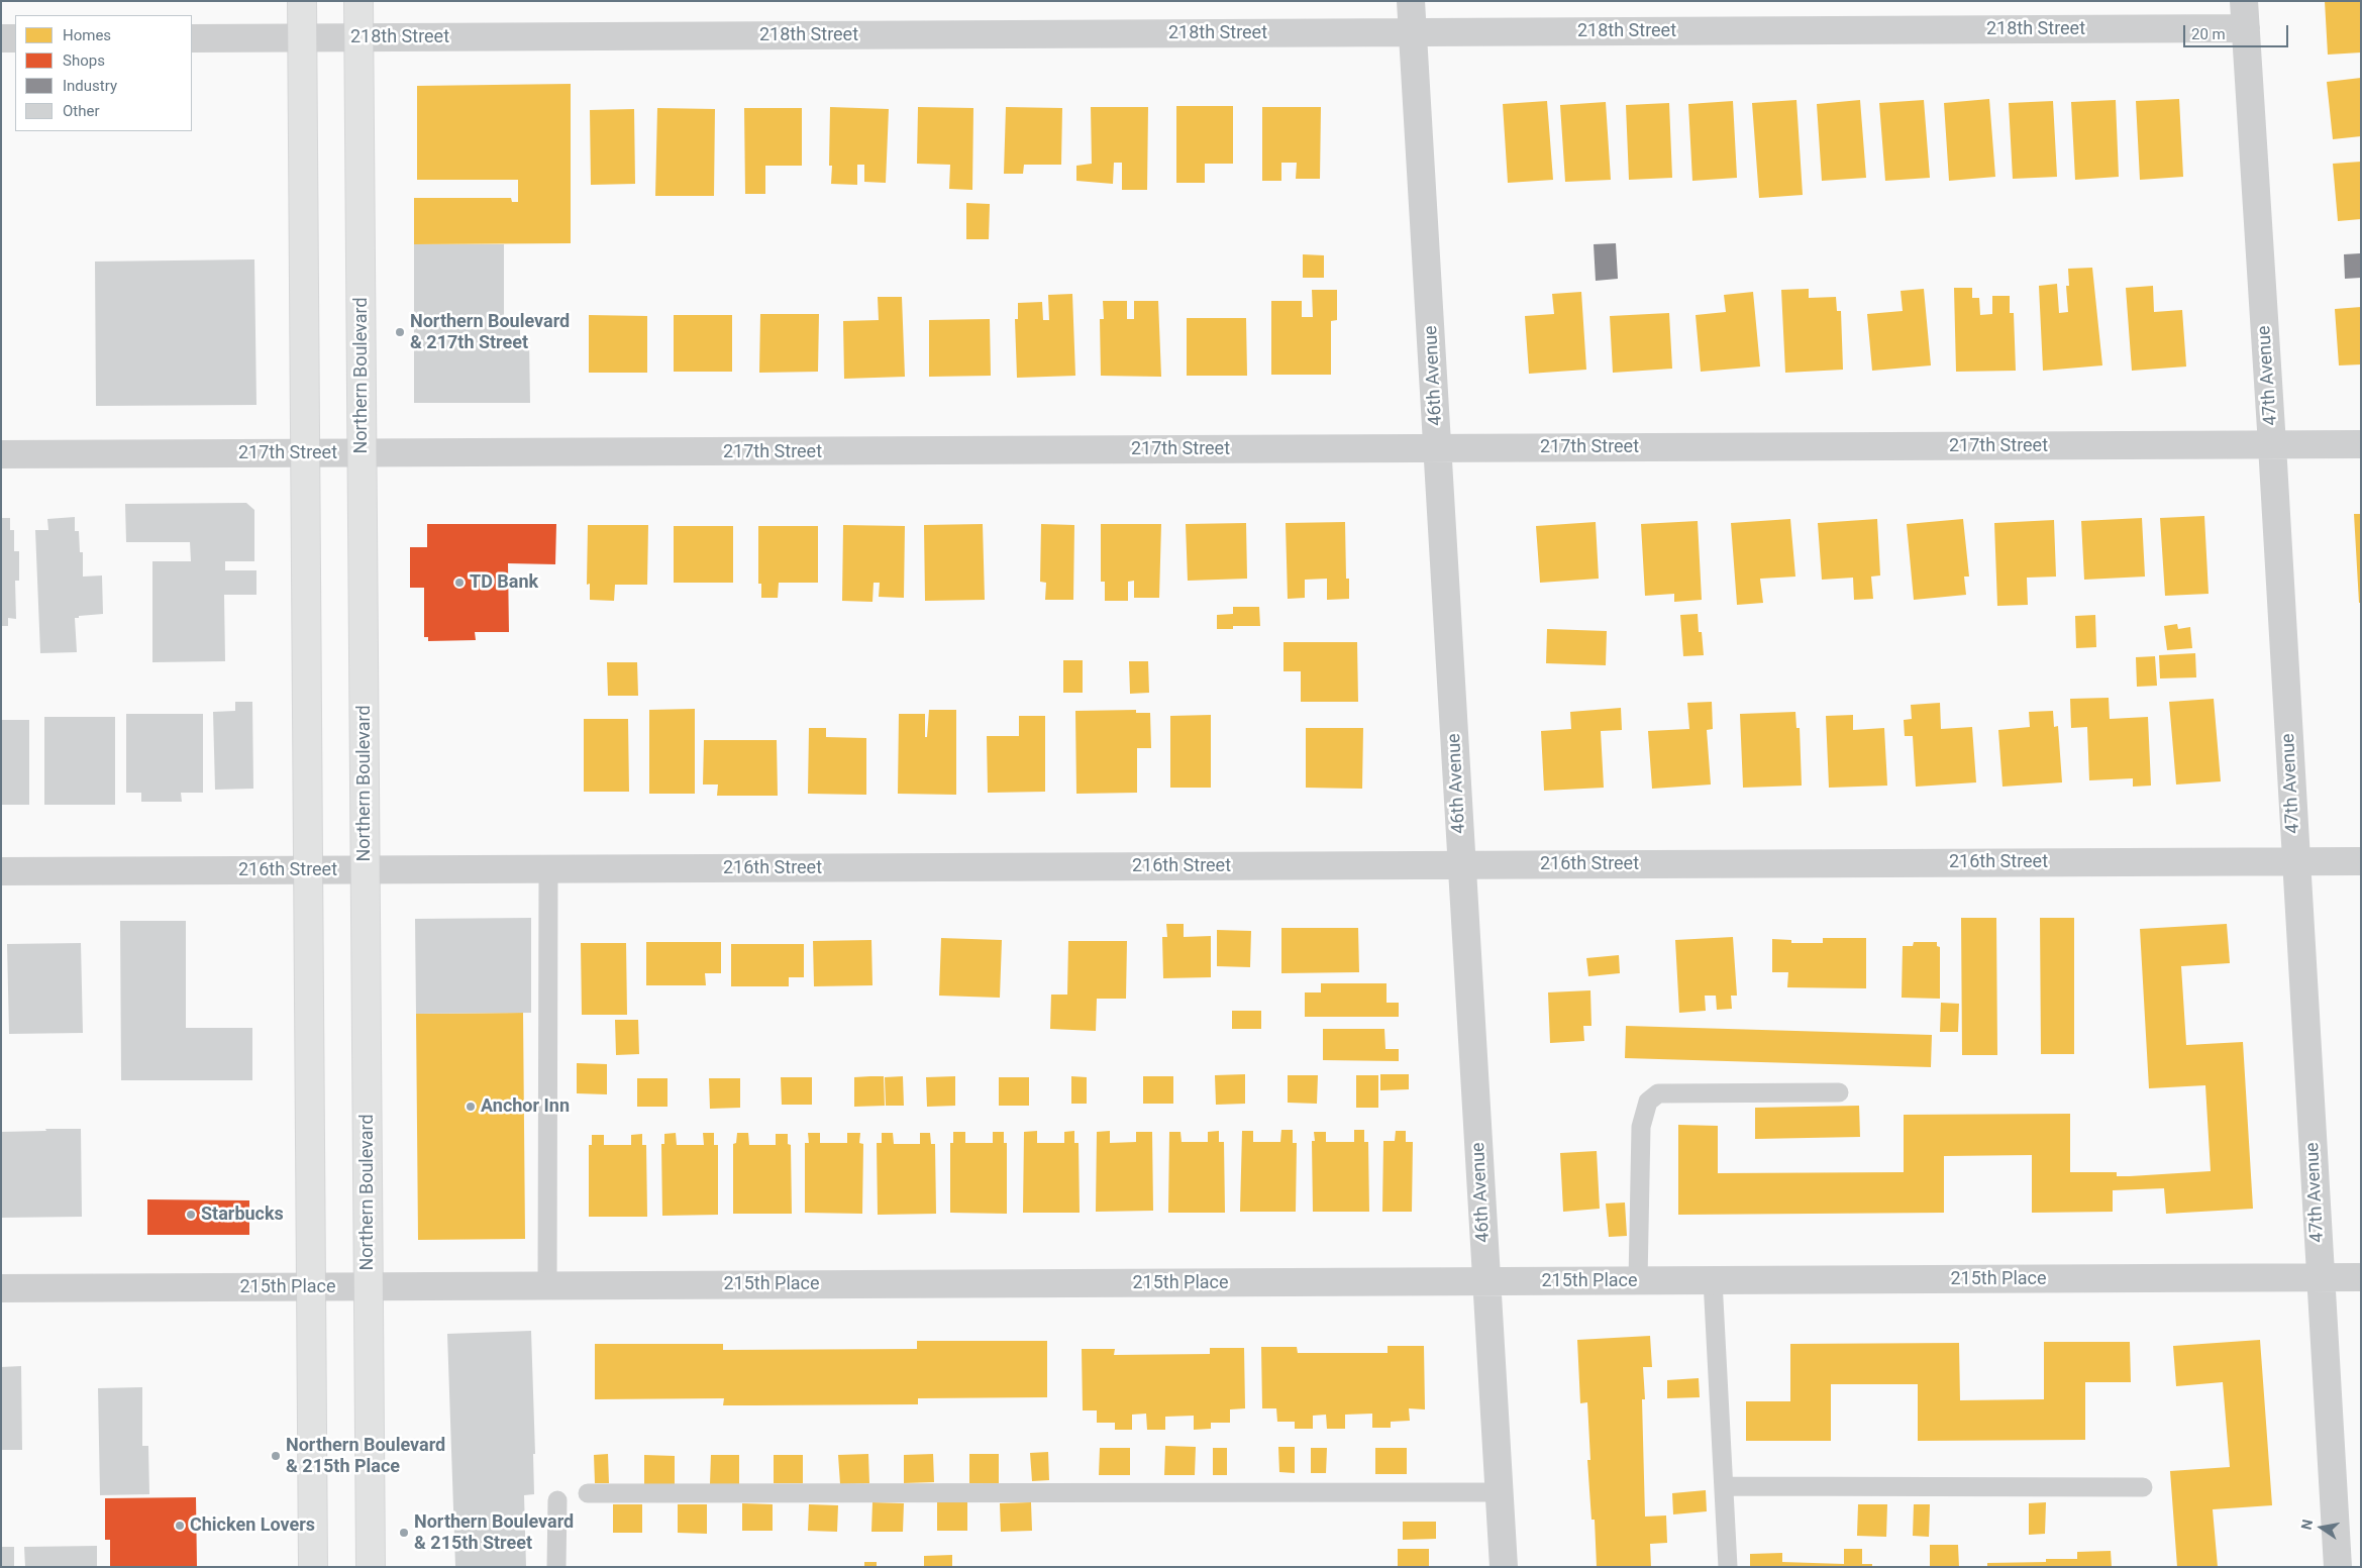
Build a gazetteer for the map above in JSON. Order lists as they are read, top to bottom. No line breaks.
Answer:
{"streets":{"main road":["Northern Boulevard"],"street":["218th Street","46th Avenue","47th Avenue","217th Street","216th Street","215th Place"]},"crossings":[["218th Street","Northern Boulevard"],["218th Street","46th Avenue"],["218th Street","47th Avenue"],["Northern Boulevard","217th Street"],["Northern Boulevard","216th Street"],["Northern Boulevard","215th Place"],["46th Avenue","217th Street"],["46th Avenue","216th Street"],["46th Avenue","215th Place"],["47th Avenue","217th Street"],["47th Avenue","216th Street"],["47th Avenue","215th Place"]],"places":["Northern Boulevard & 217th Street","TD Bank","Anchor Inn","Starbucks","Northern Boulevard & 215th Place","Chicken Lovers","Northern Boulevard & 215th Street"],"legend":["Homes","Shops","Industry","Other"],"scale_bar":"20 m","north":"left"}
